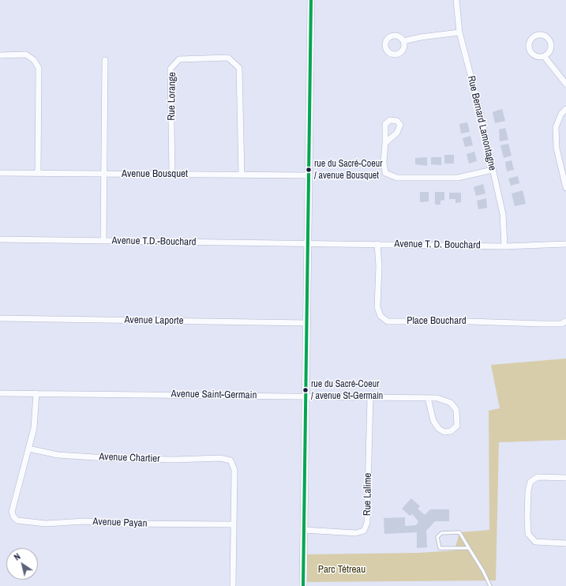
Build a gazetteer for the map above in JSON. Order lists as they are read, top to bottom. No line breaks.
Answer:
{"streets":{"street":["Rue Lorange","Rue Bernard Lamontagne","Avenue Bousquet","Avenue T.D.-Bouchard","Avenue T. D. Bouchard","Avenue Laporte","Place Bouchard","Avenue Saint-Germain","Avenue Chartier","Rue Lalime","Avenue Payan"]},"crossings":[["Rue Lorange","Avenue Bousquet"],["Rue Bernard Lamontagne","Avenue T. D. Bouchard"],["Avenue T.D.-Bouchard","Avenue T. D. Bouchard"],["Avenue T. D. Bouchard","Place Bouchard"],["Avenue Saint-Germain","Rue Lalime"],["Avenue Chartier","Avenue Payan"]],"parks":["Parc Tétreau"],"places":["rue du Sacré-Coeur / avenue Bousquet","rue du Sacré-Coeur / avenue St-Germain"],"north":"top left"}
